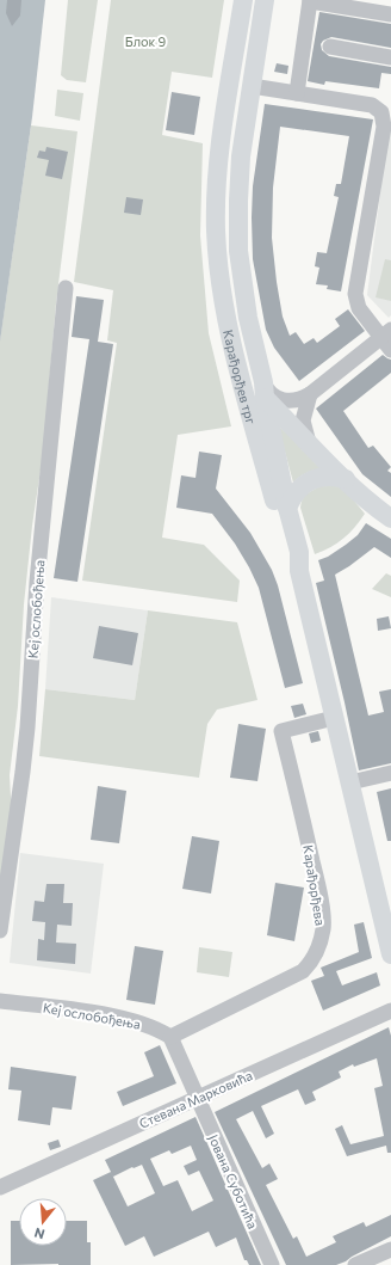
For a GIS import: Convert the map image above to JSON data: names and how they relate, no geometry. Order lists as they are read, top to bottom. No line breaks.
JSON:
{"streets":{"main road":["Карађорђев трг"],"street":["Кеј ослобођења","Карађорђева","Стевана Марковића","Јована Суботића"]},"crossings":[["Кеј ослобођења","Карађорђева"],["Стевана Марковића","Јована Суботића"]],"parks":["Блок 9"],"north":"bottom"}
